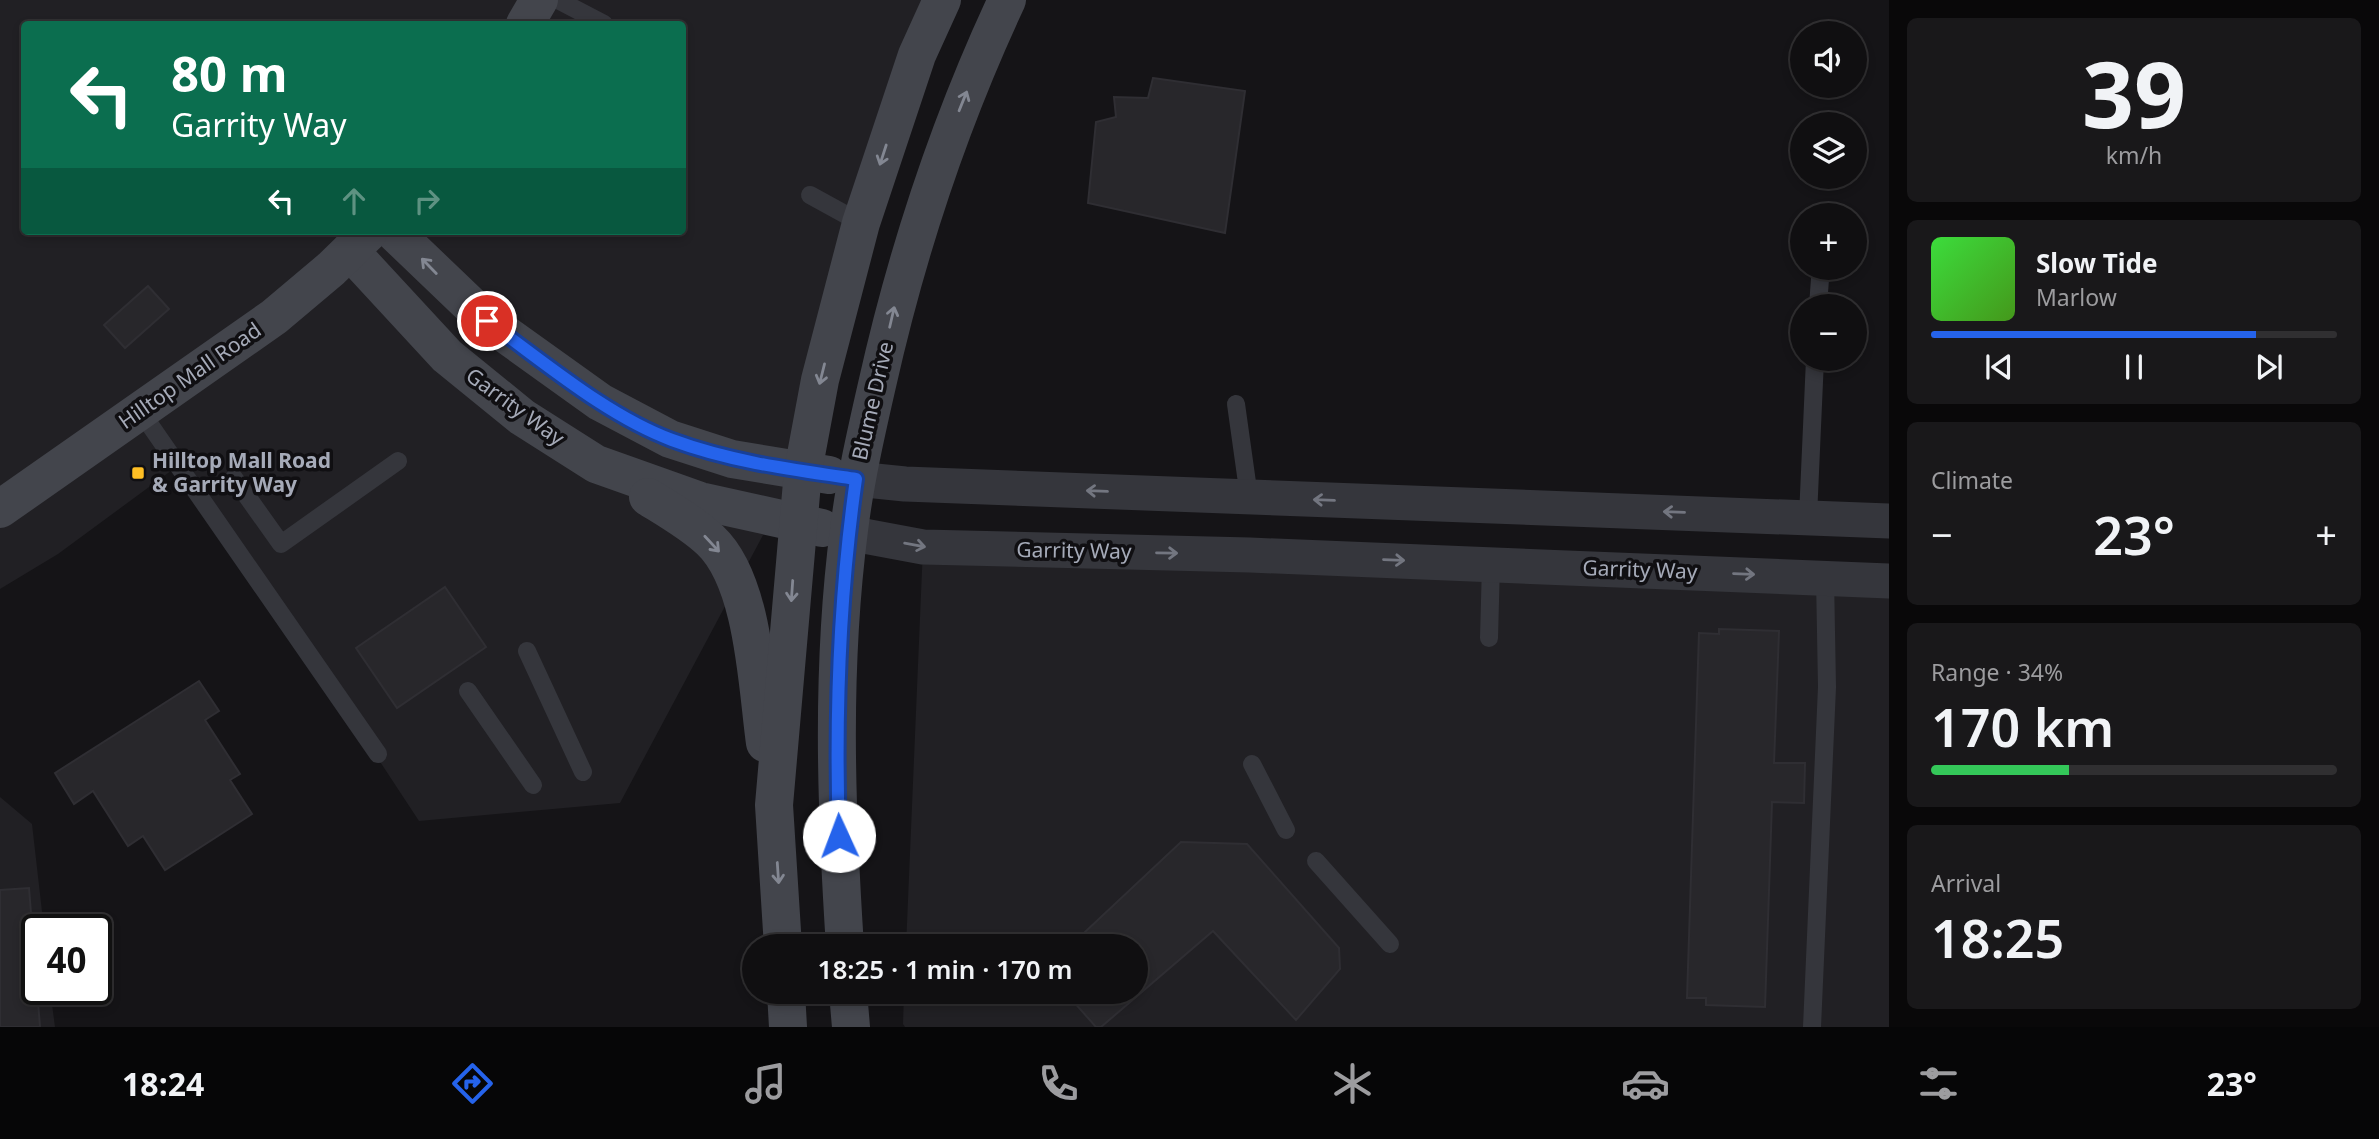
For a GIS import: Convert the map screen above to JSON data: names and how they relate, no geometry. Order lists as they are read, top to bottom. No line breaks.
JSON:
{"streets":{"street":["Hilltop Mall Road","Blume Drive","Garrity Way"]},"crossings":[["Hilltop Mall Road","Garrity Way"],["Blume Drive","Garrity Way"]],"places":{"transit":["Hilltop Mall Road & Garrity Way"]},"page":{"tile":[["39","km/h"],"Climate",["Range · 34%","170 km"],["Arrival","18:25"]],"map_buttons":["+","−"],"turn":["80 m","Garrity Way"],"song":["Slow Tide","Marlow"],"heat":["−","23°","+"],"limit":"40","trip":"18:25 · 1 min · 170 m","tabs":["18:24","23°"]}}
